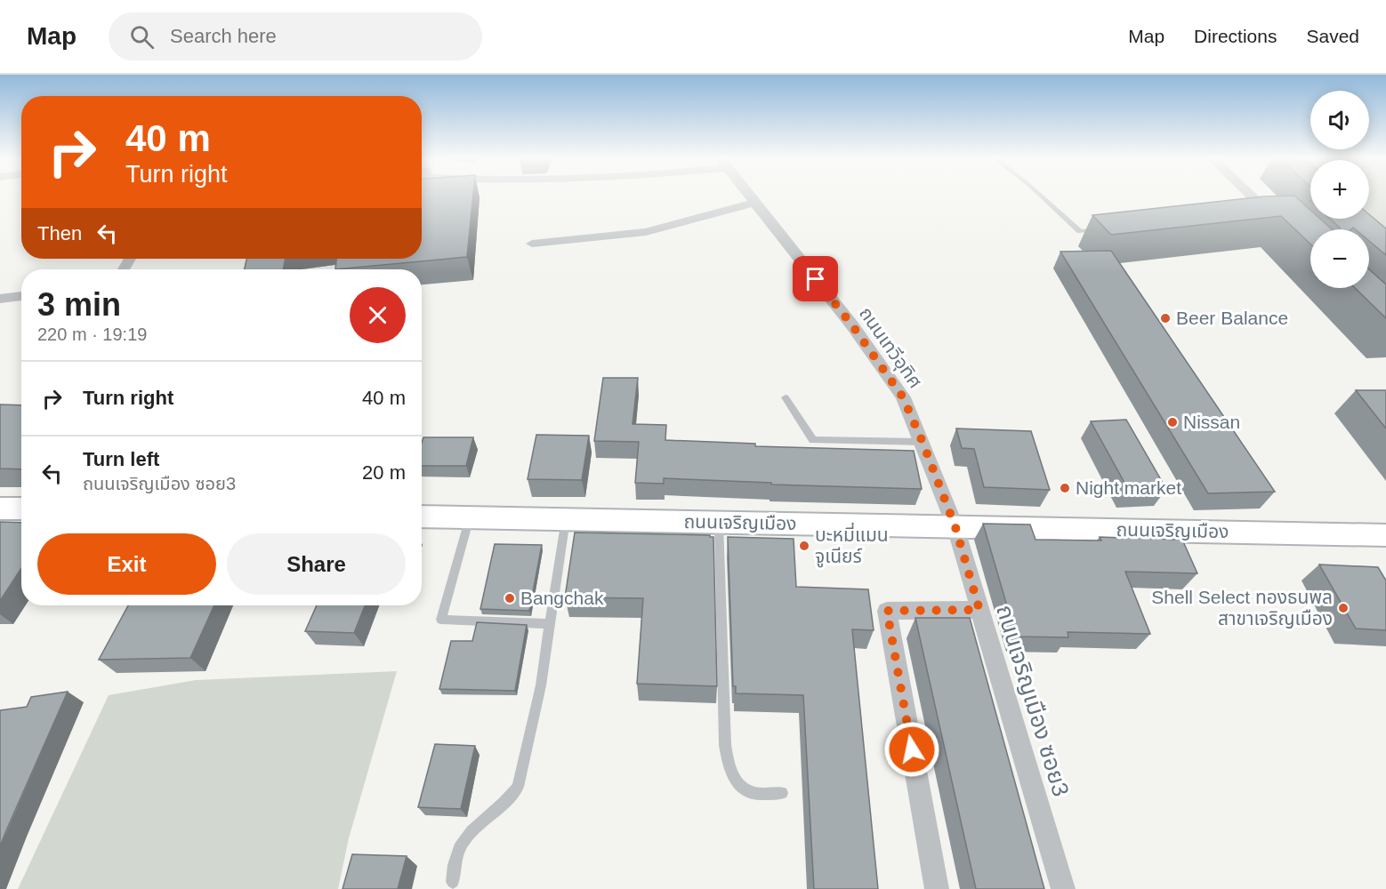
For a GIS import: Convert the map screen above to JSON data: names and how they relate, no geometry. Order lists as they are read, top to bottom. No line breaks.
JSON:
{"streets":{"main road":["ถนนเจริญเมือง"],"street":["ถนนเทวีอุทิศ","ถนนเจริญเมือง ซอย3"]},"crossings":[["ถนนเทวีอุทิศ","ถนนเจริญเมือง"],["ถนนเทวีอุทิศ","ถนนเจริญเมือง ซอย3"],["ถนนเจริญเมือง","ถนนเจริญเมือง ซอย3"]],"places":["Beer Balance","Nissan","Night market","บะหมี่แมน จูเนียร์","Bangchak","Shell Select ทองธนพล สาขาเจริญเมือง"],"page":{"header":"Map","search":"Search here","nav":["Map","Directions","Saved"],"map_buttons":["+","−"],"turn":["40 m","Turn right"],"then":"Then","heading":["3 min","220 m · 19:19"],"list":[{"name":"Turn right","value":"40 m"},{"name":"Turn left","note":"ถนนเจริญเมือง ซอย3","value":"20 m"}],"buttons":["Exit","Share"]}}
